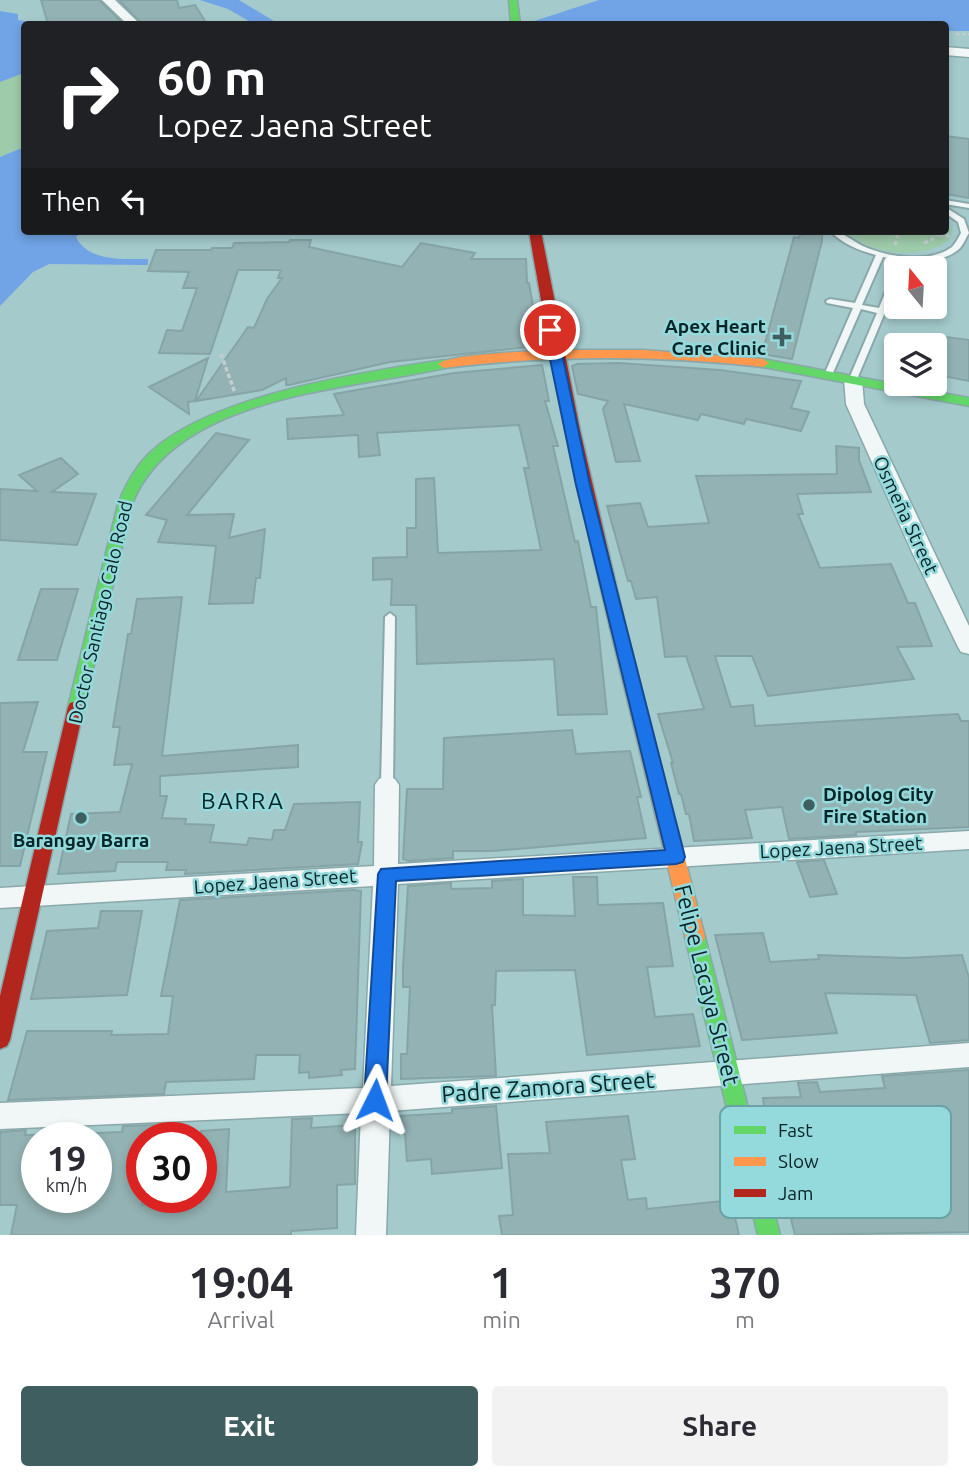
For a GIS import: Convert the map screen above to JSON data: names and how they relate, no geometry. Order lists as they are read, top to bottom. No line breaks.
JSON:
{"streets":{"street":["Osmeña Street","Doctor Santiago Calo Road","Lopez Jaena Street","Felipe Lacaya Street","Padre Zamora Street"]},"crossings":[["Osmeña Street","Doctor Santiago Calo Road"],["Doctor Santiago Calo Road","Lopez Jaena Street"],["Doctor Santiago Calo Road","Felipe Lacaya Street"],["Lopez Jaena Street","Felipe Lacaya Street"],["Felipe Lacaya Street","Padre Zamora Street"]],"districts":["BARRA"],"places":{"health":["Apex Heart Care Clinic"],"other":["Dipolog City Fire Station","Barangay Barra"]},"legend":["Fast","Slow","Jam"],"north":"top","page":{"turn":["60 m","Lopez Jaena Street"],"then":"Then","speed":"19 km/h","limit":"30","eta":["19:04","Arrival","1","min","370","m"],"buttons":["Exit","Share"]}}
